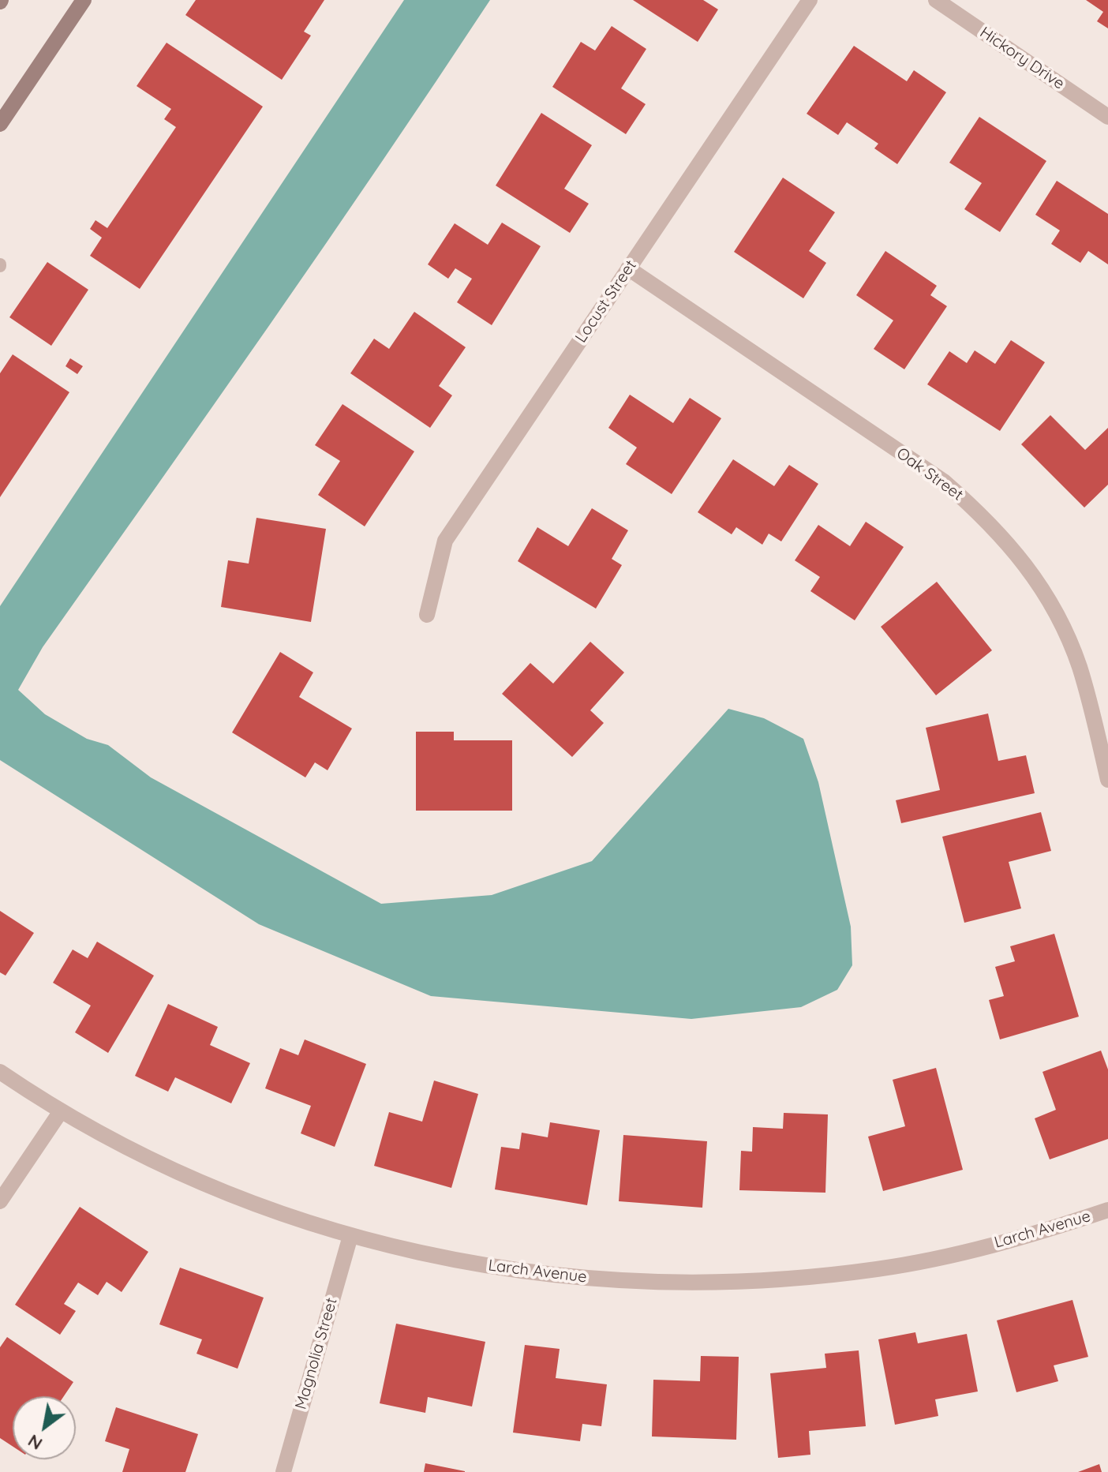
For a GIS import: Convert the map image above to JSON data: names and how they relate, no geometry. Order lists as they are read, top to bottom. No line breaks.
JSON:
{"streets":{"street":["Hickory Drive","Locust Street","Oak Street","Larch Avenue","Magnolia Street"]},"crossings":[["Locust Street","Oak Street"],["Larch Avenue","Magnolia Street"]],"north":"bottom left"}
